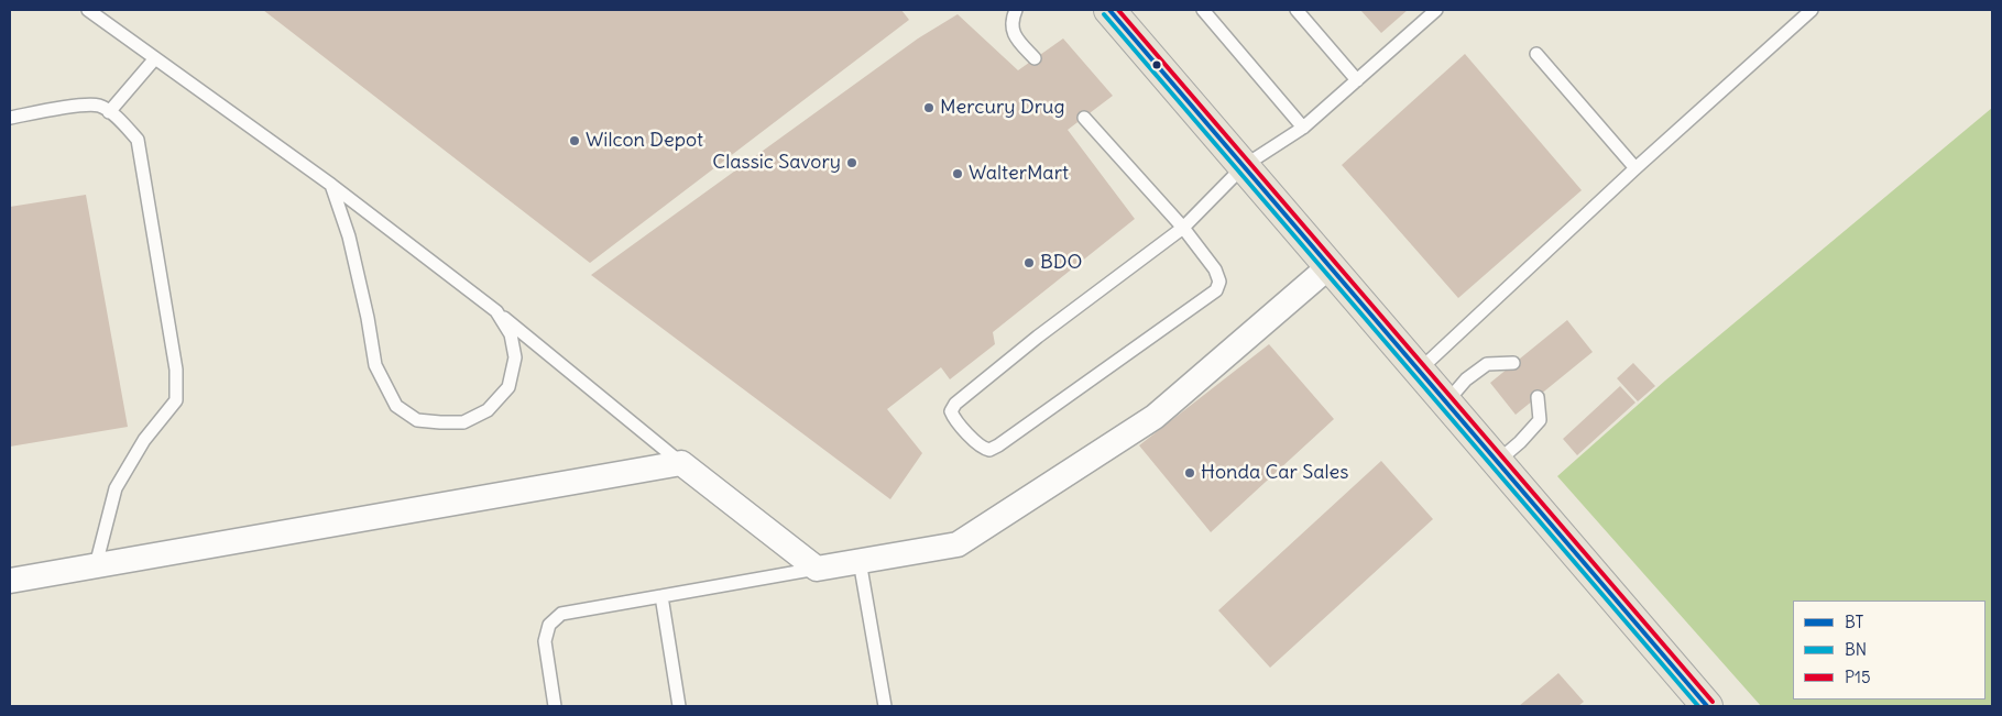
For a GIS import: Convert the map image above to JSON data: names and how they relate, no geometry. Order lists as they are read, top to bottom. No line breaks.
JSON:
{"places":["Mercury Drug","Wilcon Depot","Classic Savory","WalterMart","BDO","Honda Car Sales"],"lines":["transit line BT","transit line P15","transit line BN"],"legend":["BT","BN","P15"]}
